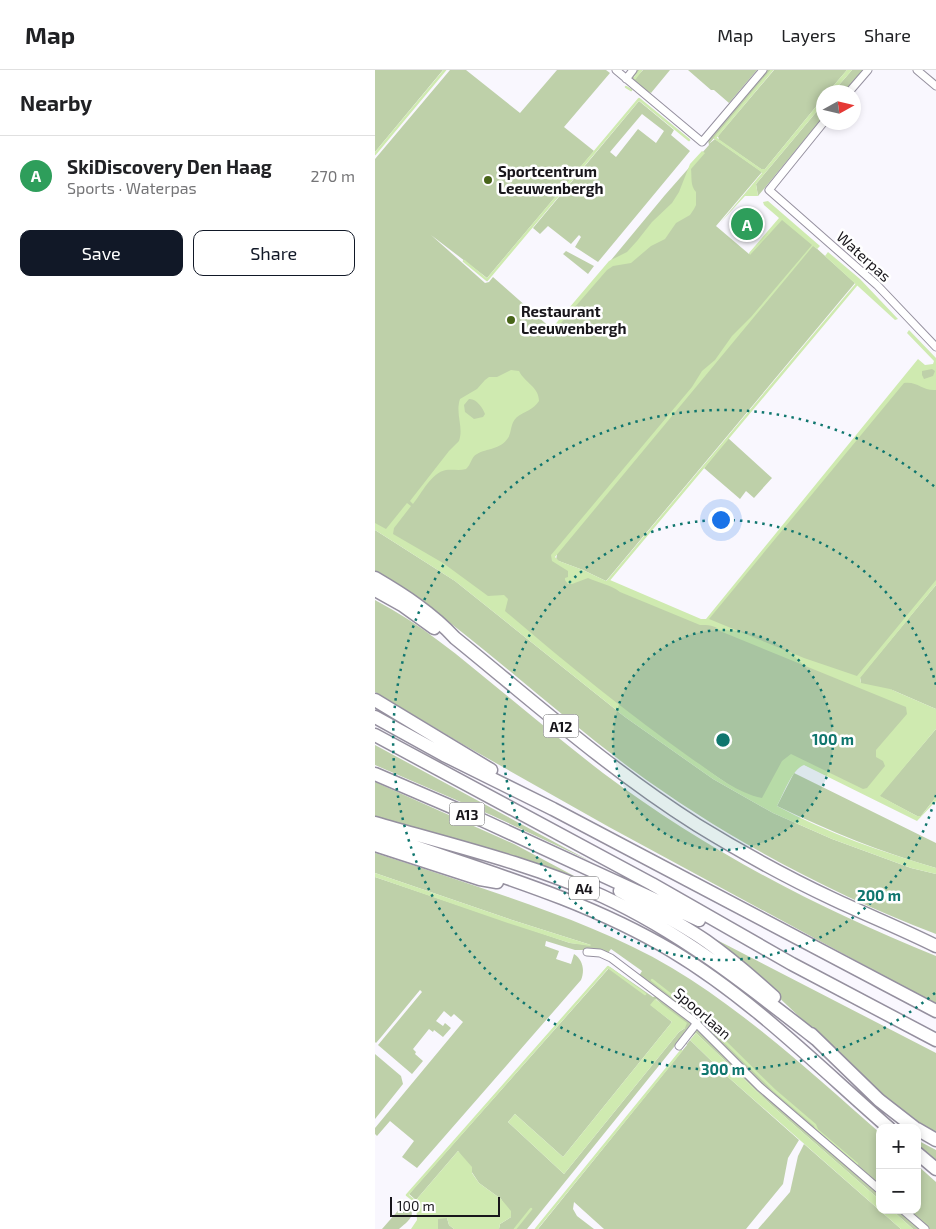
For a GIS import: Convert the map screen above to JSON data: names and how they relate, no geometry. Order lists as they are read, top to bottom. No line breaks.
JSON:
{"streets":{"highway":["A12","A13","A4"],"street":["Waterpas","Spoorlaan"]},"crossings":[["A13","A4"]],"places":["Sportcentrum Leeuwenbergh","Restaurant Leeuwenbergh"],"scale_bar":"100 m","north":"right","page":{"header":"Map","nav":["Map","Layers","Share"],"heading":"Nearby","list":[{"mark":"A","name":"SkiDiscovery Den Haag","note":"Sports · Waterpas","value":"270 m"}],"pins":"A","buttons":["Save","Share"],"map_buttons":["+","−"],"scale":"100 m"},"rings":["100 m","200 m","300 m"]}
